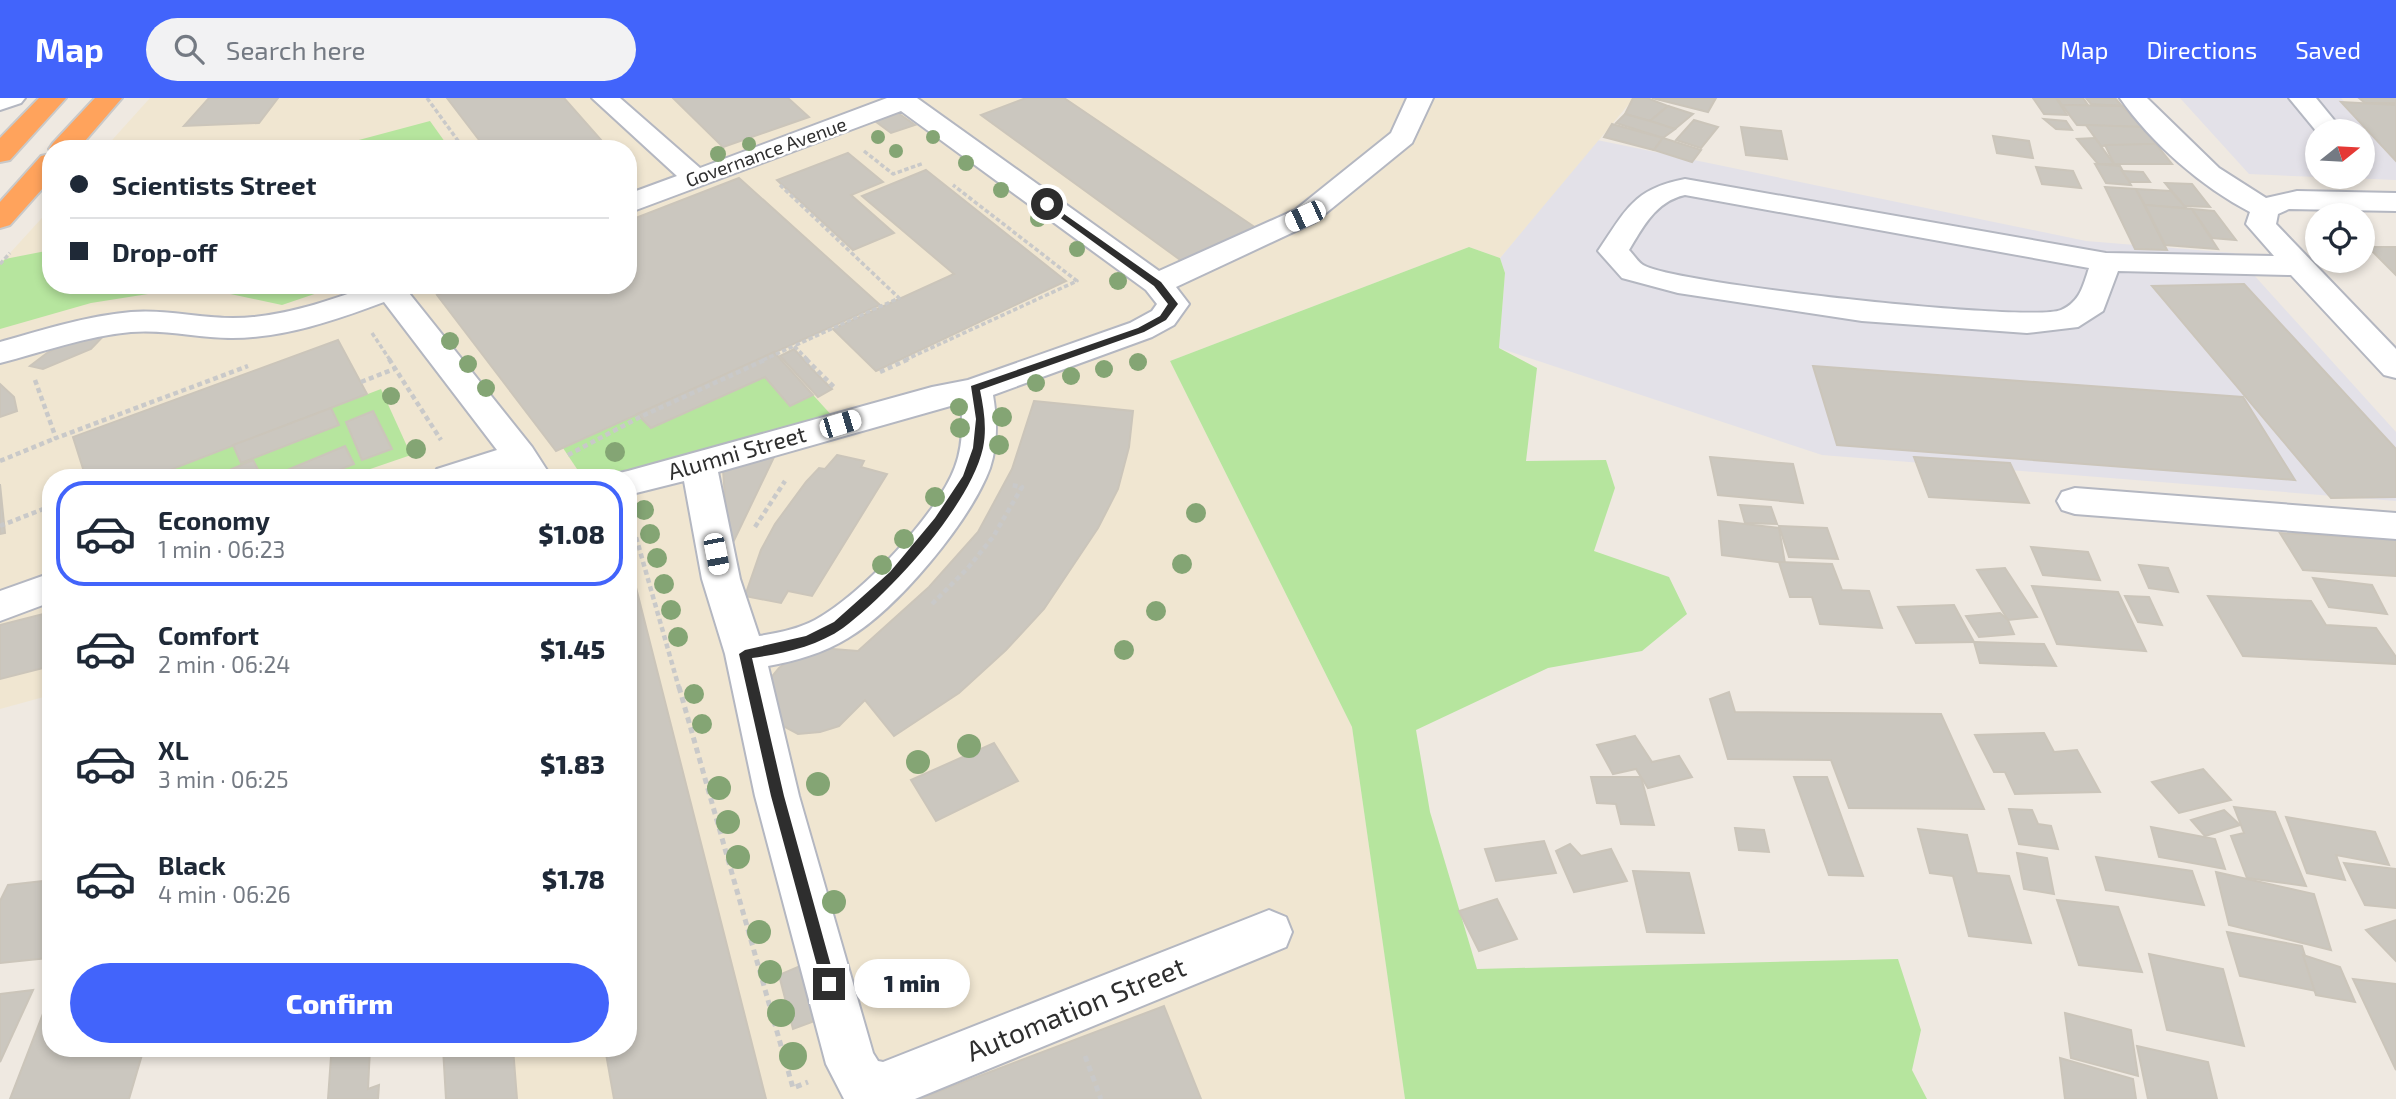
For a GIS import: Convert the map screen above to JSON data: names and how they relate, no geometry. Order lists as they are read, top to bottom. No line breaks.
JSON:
{"streets":{"street":["Governance Avenue","Alumni Street","Automation Street"]},"north":"right","page":{"header":"Map","search":"Search here","nav":["Map","Directions","Saved"],"banner":["Scientists Street","Drop-off"],"list":[{"name":"Economy","note":"1 min · 06:23","value":"$1.08"},{"name":"Comfort","note":"2 min · 06:24","value":"$1.45"},{"name":"XL","note":"3 min · 06:25","value":"$1.83"},{"name":"Black","note":"4 min · 06:26","value":"$1.78"}],"buttons":"Confirm","bubble":"1 min"}}
